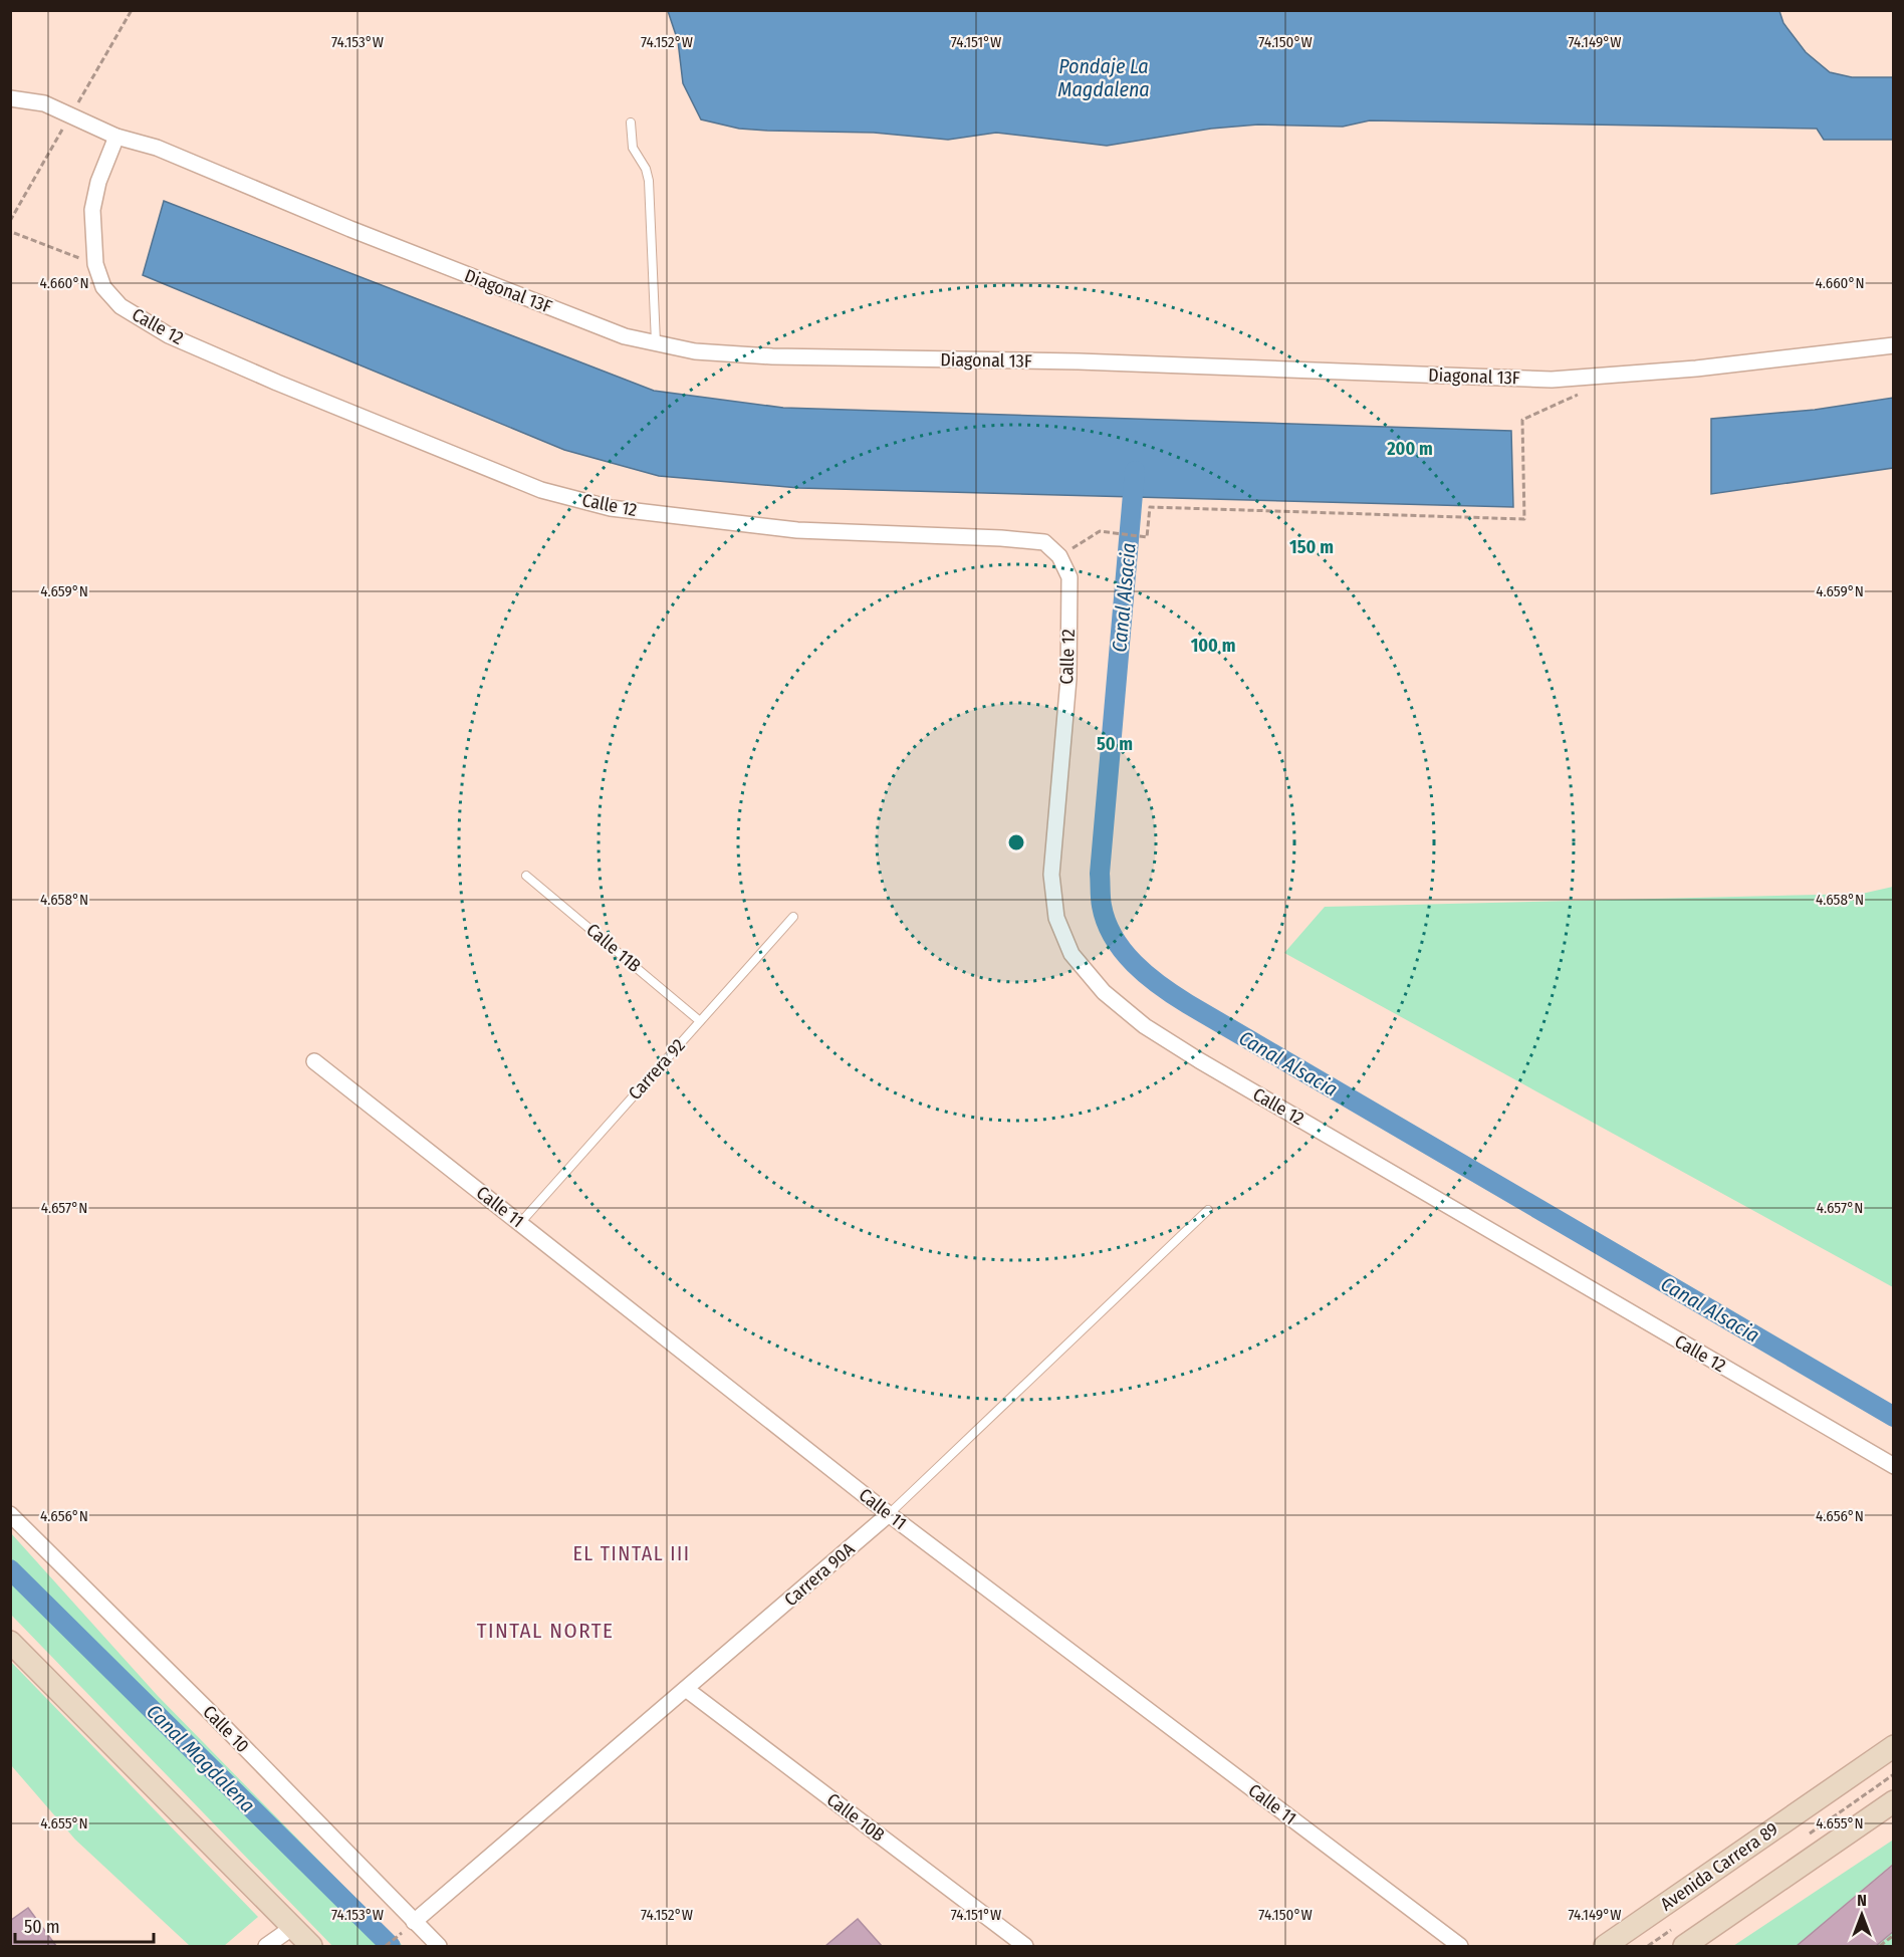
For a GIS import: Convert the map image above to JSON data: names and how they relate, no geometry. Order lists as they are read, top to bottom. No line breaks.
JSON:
{"streets":{"main road":["Avenida Carrera 89"],"street":["Diagonal 13F","Calle 12","Calle 11","Carrera 90A","Calle 10","Calle 10B"],"lane":["Calle 11B","Carrera 92"]},"crossings":[["Diagonal 13F","Calle 12"],["Calle 11B","Carrera 92"],["Carrera 92","Calle 11"],["Calle 11","Carrera 90A"],["Carrera 90A","Calle 10"],["Carrera 90A","Calle 10B"]],"districts":["EL TINTAL III","TINTAL NORTE"],"water":["Pondaje La Magdalena","Canal Alsacia","Canal Magdalena"],"scale_bar":"50 m","north":"top","coordinates":["74.153°W","74.152°W","74.151°W","74.150°W","74.149°W","4.660°N","4.659°N","4.658°N","4.657°N","4.656°N","4.655°N"],"rings":["200 m","150 m","100 m","50 m"]}
